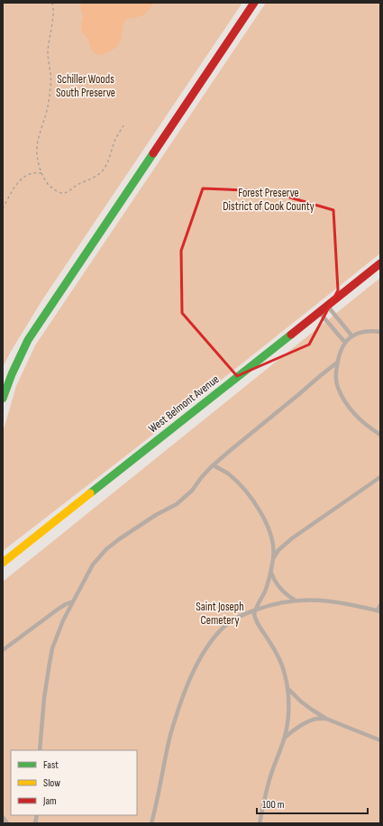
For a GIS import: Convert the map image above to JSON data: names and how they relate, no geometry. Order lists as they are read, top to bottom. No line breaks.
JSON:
{"streets":{"main road":["West Belmont Avenue"]},"parks":["Schiller Woods South Preserve","Forest Preserve District of Cook County","Saint Joseph Cemetery"],"legend":["Fast","Slow","Jam"],"scale_bar":"100 m"}
